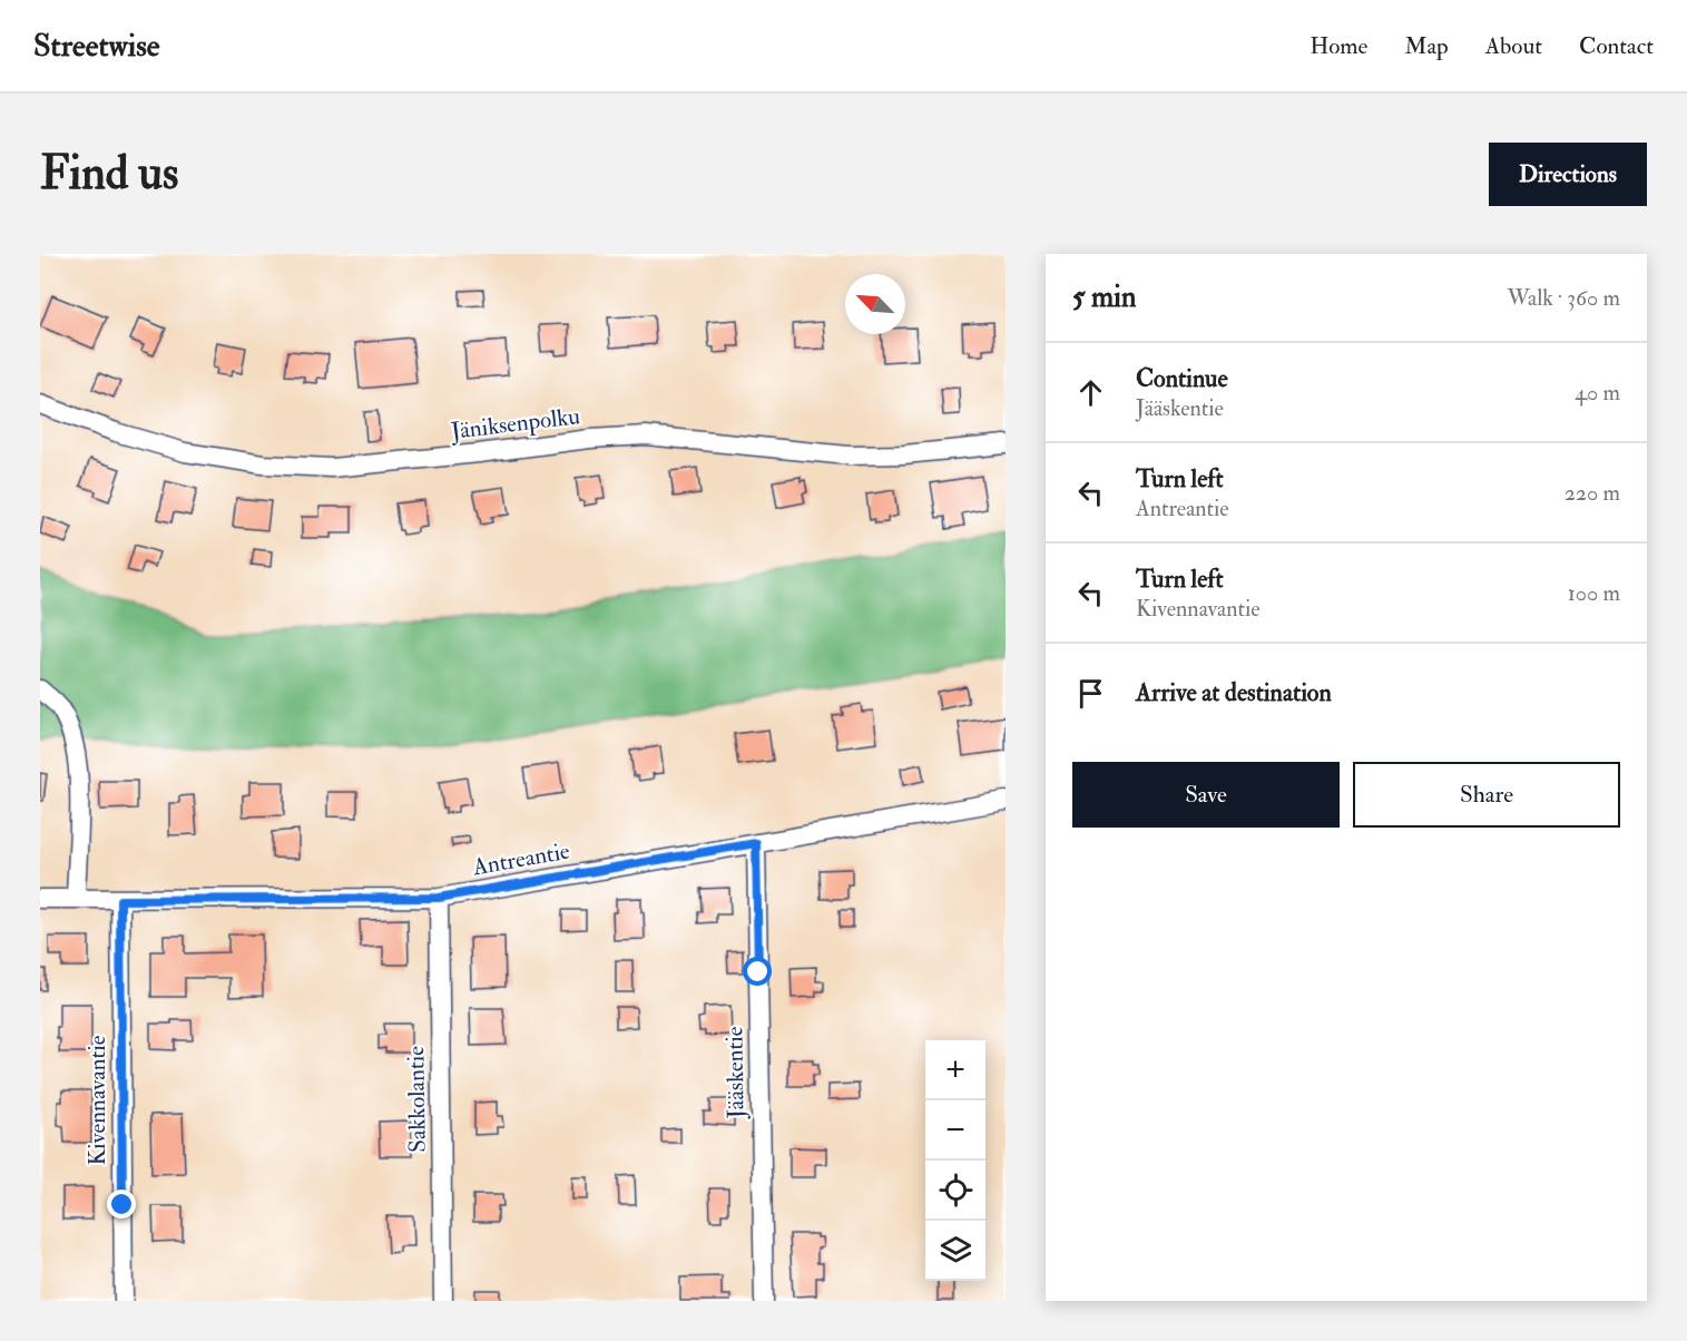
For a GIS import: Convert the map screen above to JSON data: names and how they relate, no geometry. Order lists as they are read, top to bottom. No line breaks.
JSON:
{"streets":{"street":["Jäniksenpolku","Antreantie","Jääskentie","Sakkolantie","Kivennavantie"]},"crossings":[["Antreantie","Jääskentie"],["Antreantie","Sakkolantie"],["Antreantie","Kivennavantie"]],"north":"top left","page":{"header":"Streetwise","nav":["Home","Map","About","Contact"],"buttons":["Directions",["Save","Share"]],"title":"Find us","heading":["5 min","Walk · 360 m"],"list":[["Continue","Jääskentie","40 m"],["Turn left","Antreantie","220 m"],["Turn left","Kivennavantie","100 m"],"Arrive at destination"],"map_buttons":["+","−"]}}
